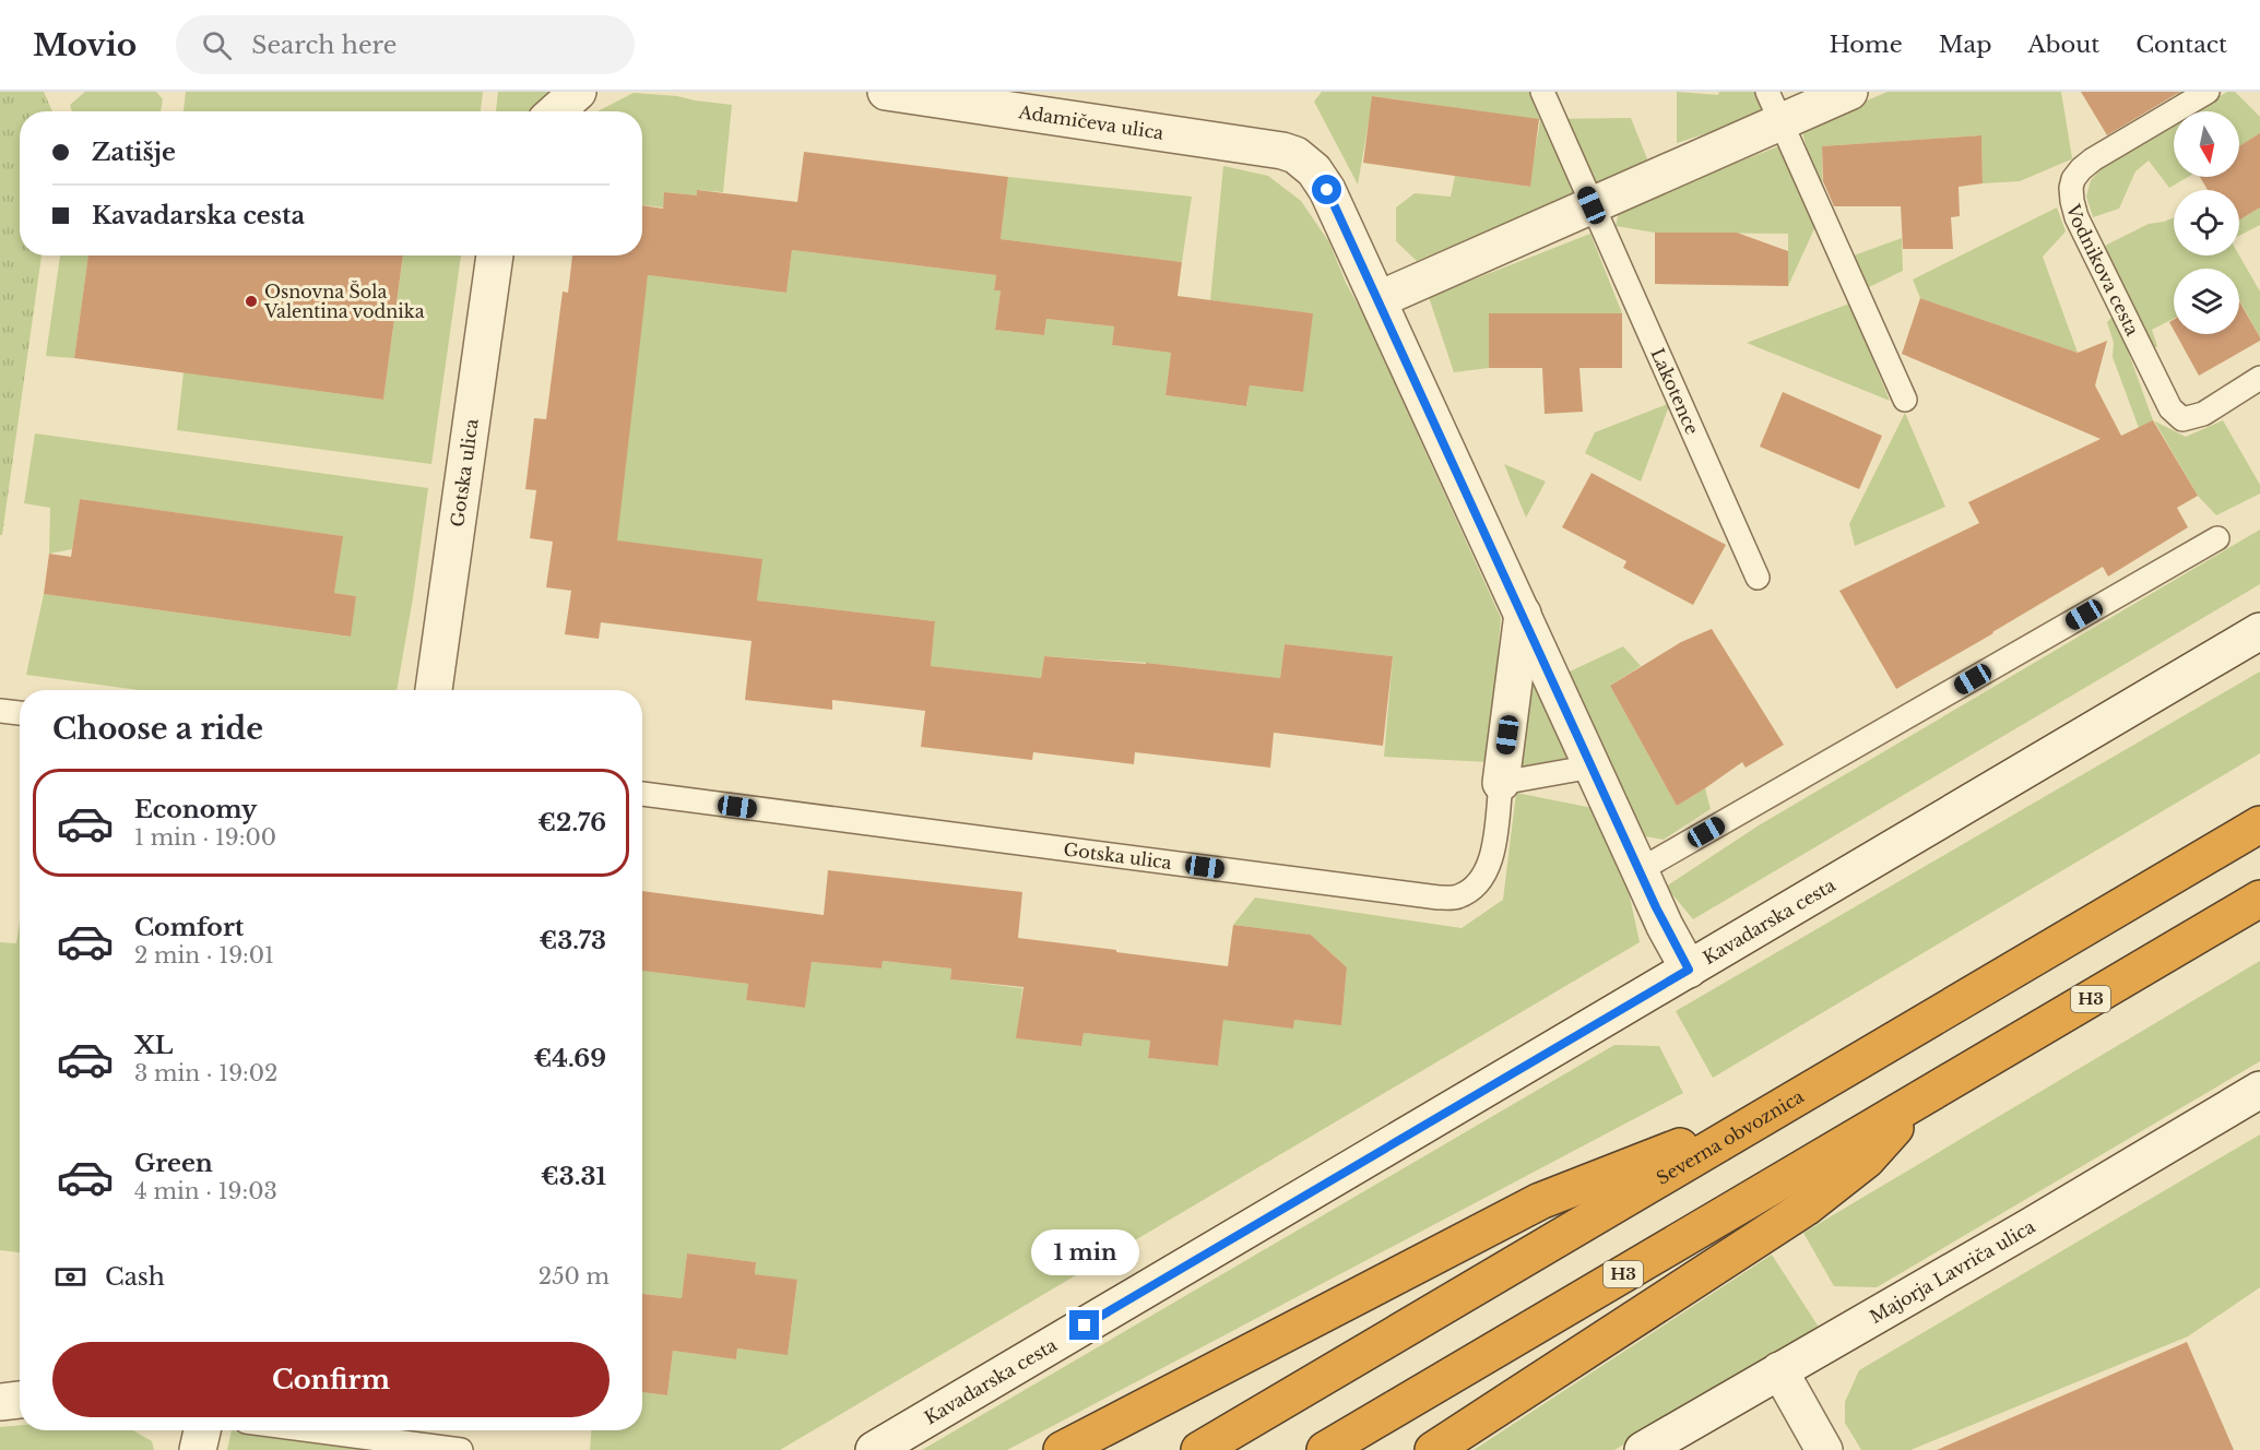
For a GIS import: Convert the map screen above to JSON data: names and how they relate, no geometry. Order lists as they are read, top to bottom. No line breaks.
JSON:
{"streets":{"highway":["H3","Severna obvoznica"],"street":["Adamičeva ulica","Gotska ulica","Kavadarska cesta","Majorja Lavriča ulica"],"lane":["Vodnikova cesta","Lakotence"]},"places":["Osnovna Šola Valentina vodnika"],"north":"bottom","page":{"header":"Movio","search":"Search here","nav":["Home","Map","About","Contact"],"banner":["Zatišje","Kavadarska cesta"],"heading":"Choose a ride","list":[{"name":"Economy","note":"1 min · 19:00","value":"€2.76"},{"name":"Comfort","note":"2 min · 19:01","value":"€3.73"},{"name":"XL","note":"3 min · 19:02","value":"€4.69"},{"name":"Green","note":"4 min · 19:03","value":"€3.31"}],"bubble":"1 min","pay":["Cash","250 m"],"buttons":"Confirm"}}
